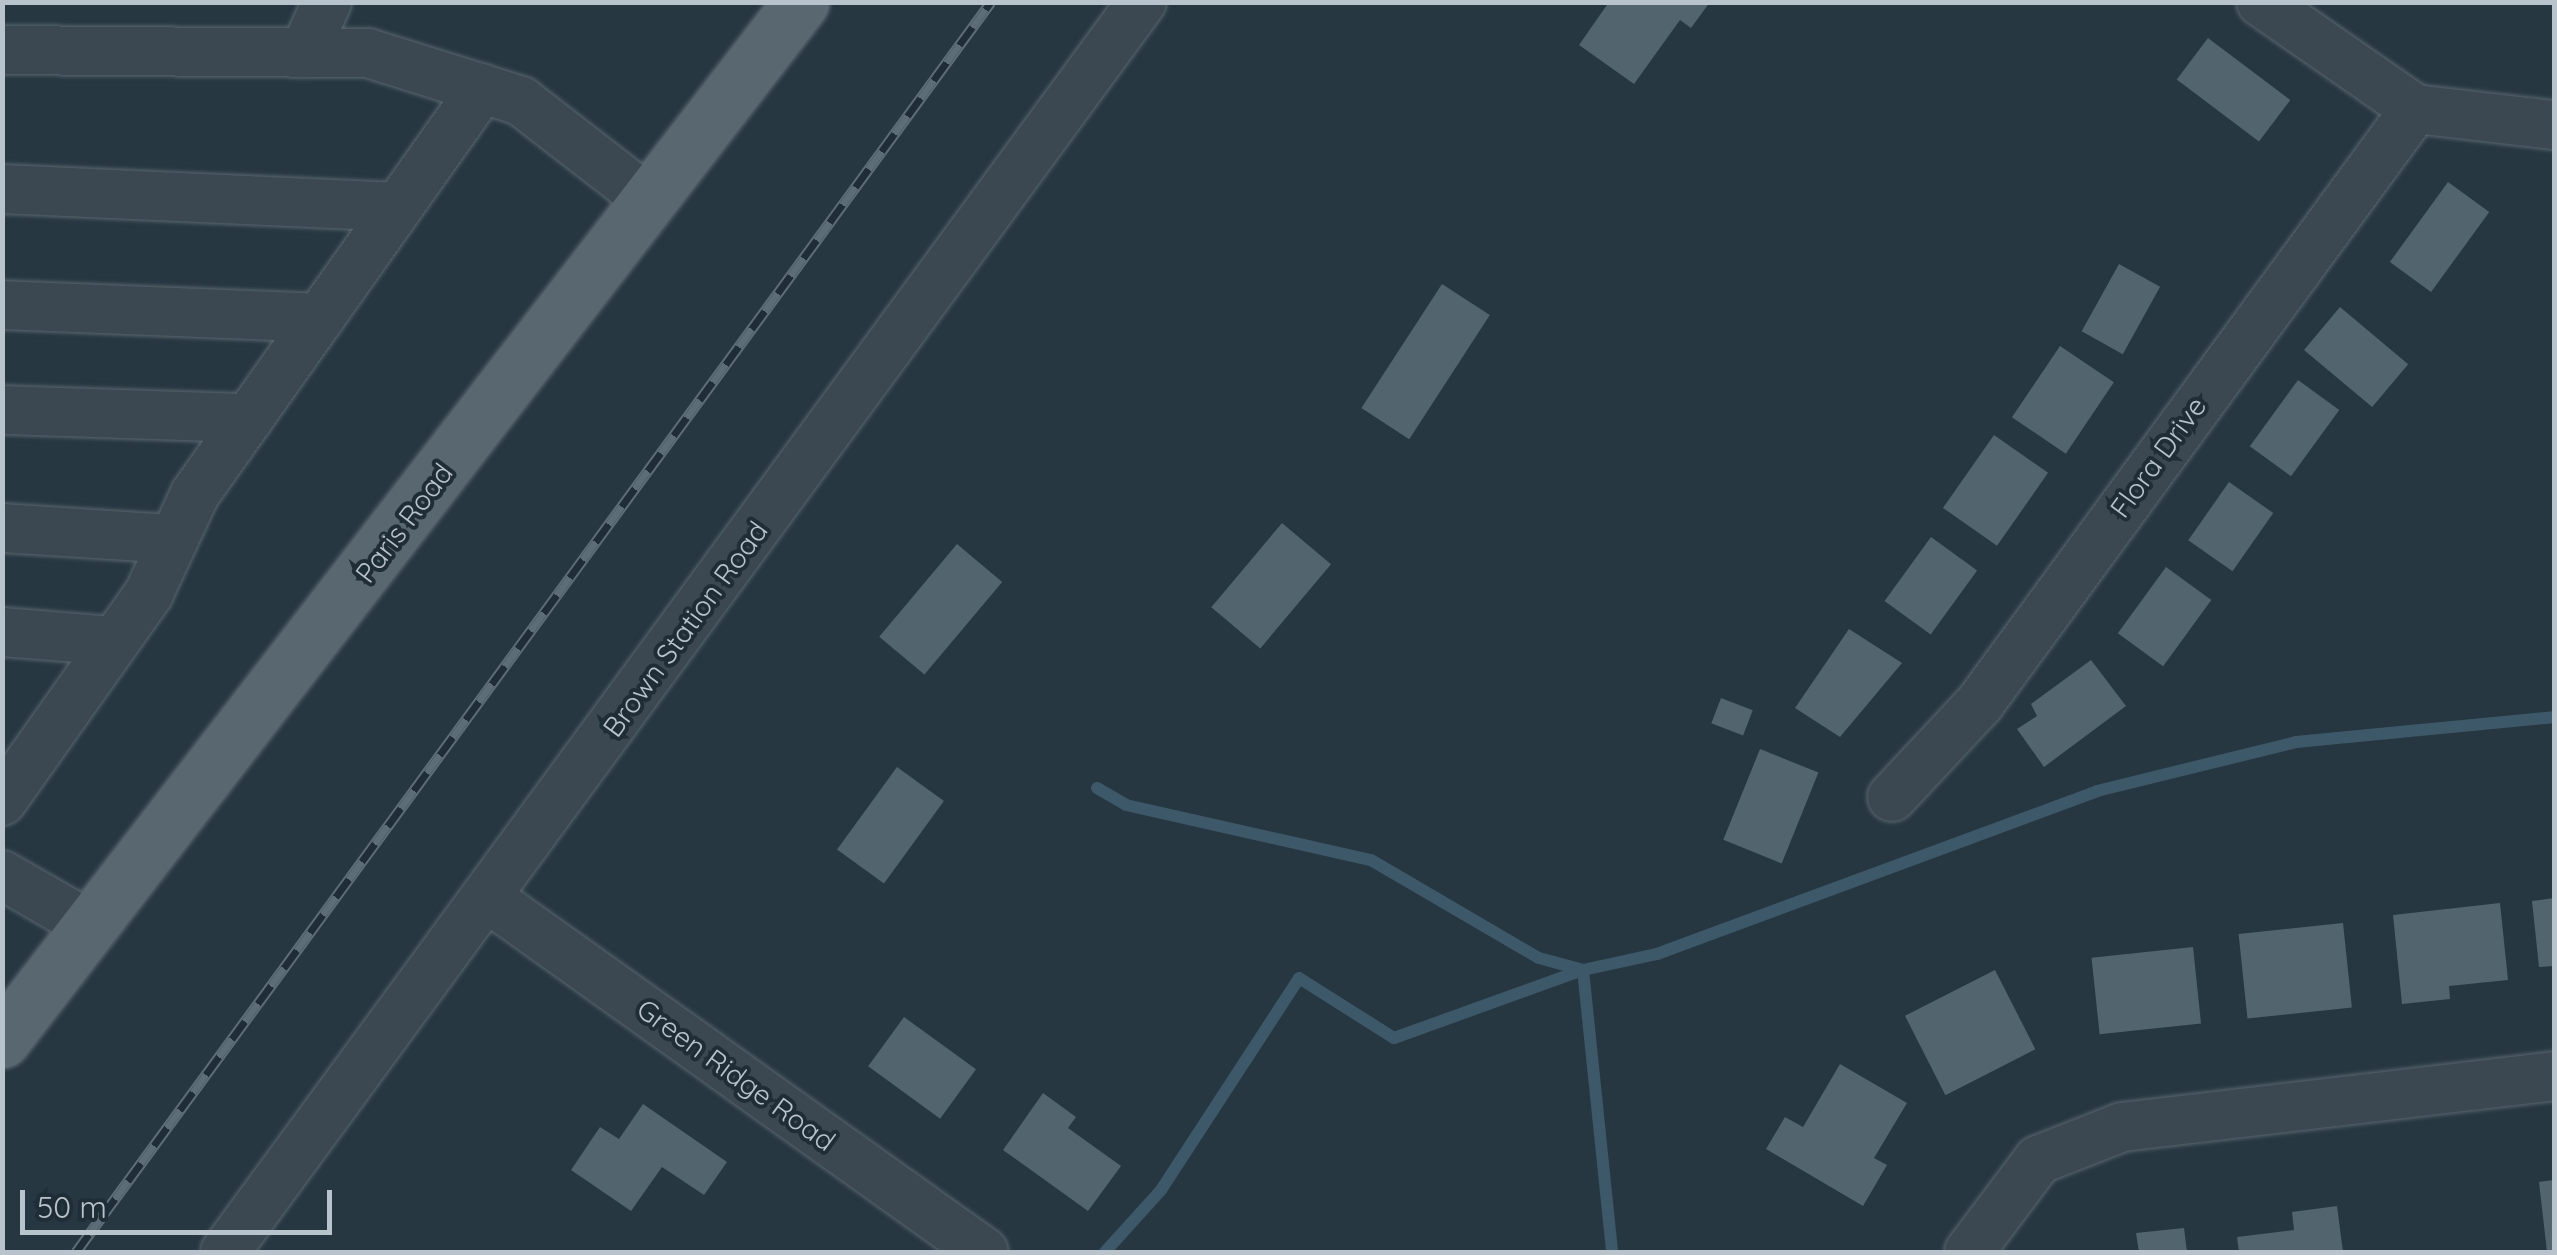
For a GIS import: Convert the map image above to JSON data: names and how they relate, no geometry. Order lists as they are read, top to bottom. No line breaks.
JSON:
{"streets":{"main road":["Paris Road"],"street":["Flora Drive","Brown Station Road","Green Ridge Road"]},"crossings":[["Brown Station Road","Green Ridge Road"]],"scale_bar":"50 m"}
